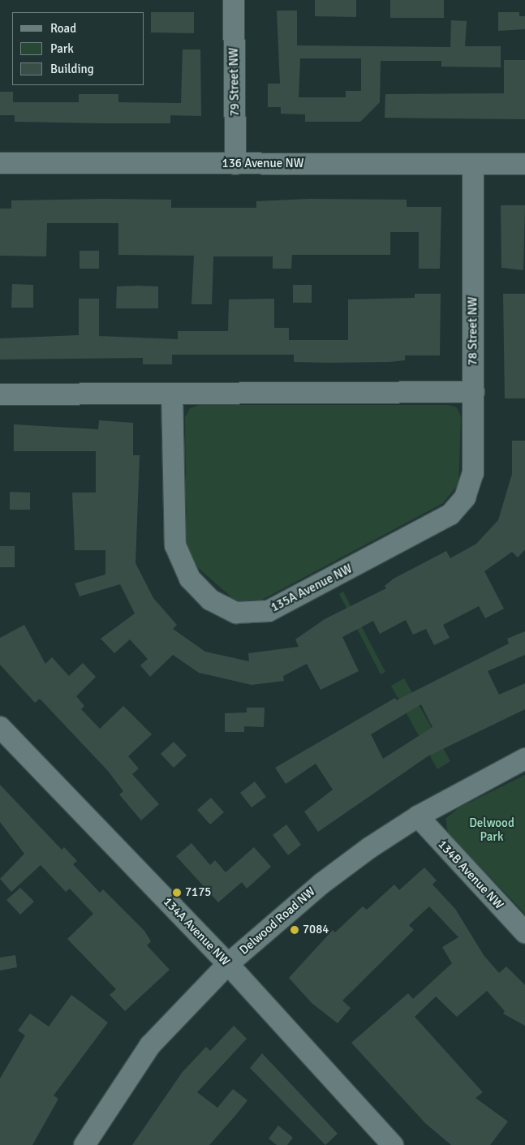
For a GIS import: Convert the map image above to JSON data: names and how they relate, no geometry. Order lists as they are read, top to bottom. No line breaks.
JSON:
{"streets":{"street":["79 Street NW","136 Avenue NW","78 Street NW","135A Avenue NW","134B Avenue NW","Delwood Road NW","134A Avenue NW"]},"crossings":[["79 Street NW","136 Avenue NW"],["136 Avenue NW","78 Street NW"],["78 Street NW","135A Avenue NW"],["134B Avenue NW","Delwood Road NW"],["Delwood Road NW","134A Avenue NW"]],"parks":["Delwood Park"],"places":["7175","7084"],"legend":["Road","Park","Building"]}
